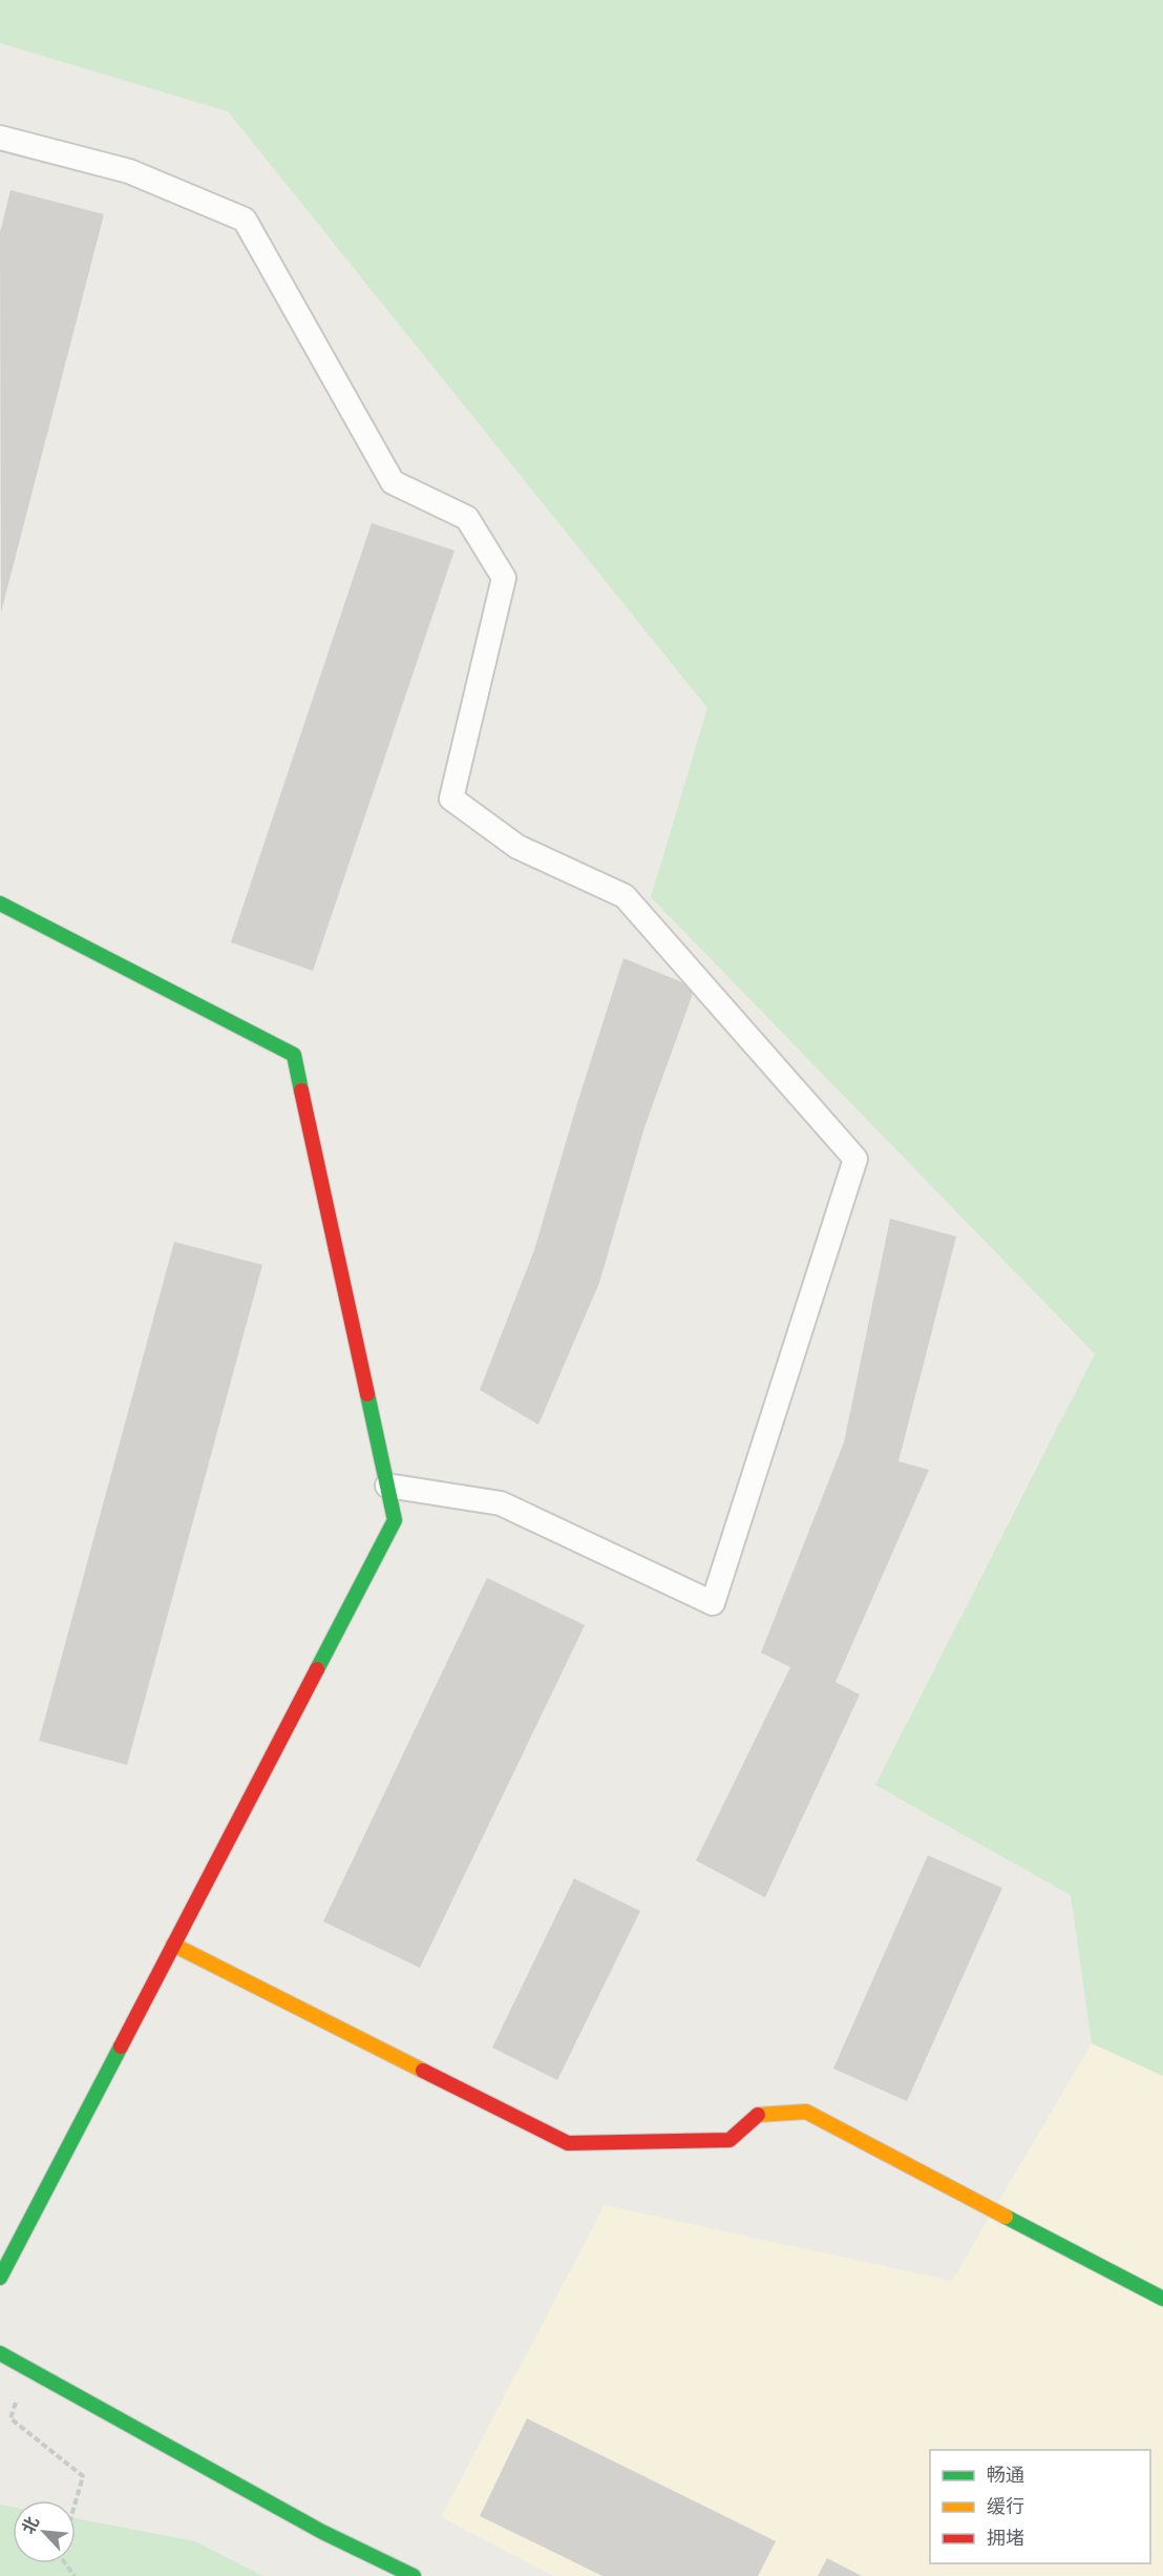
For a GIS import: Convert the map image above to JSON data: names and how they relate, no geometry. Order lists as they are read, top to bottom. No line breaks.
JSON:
{"legend":["畅通","缓行","拥堵"],"north":"top left"}
